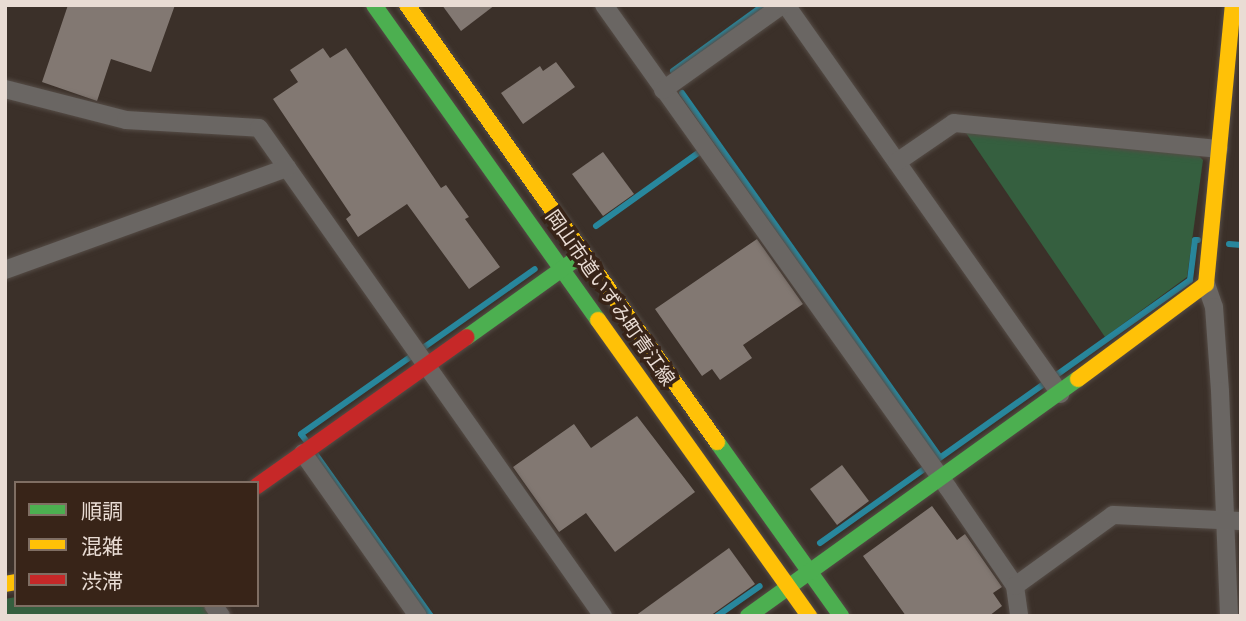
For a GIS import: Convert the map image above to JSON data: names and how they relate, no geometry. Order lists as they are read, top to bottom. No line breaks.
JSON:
{"streets":{"street":["岡山市道いずみ町青江線"]},"legend":["順調","混雑","渋滞"]}
